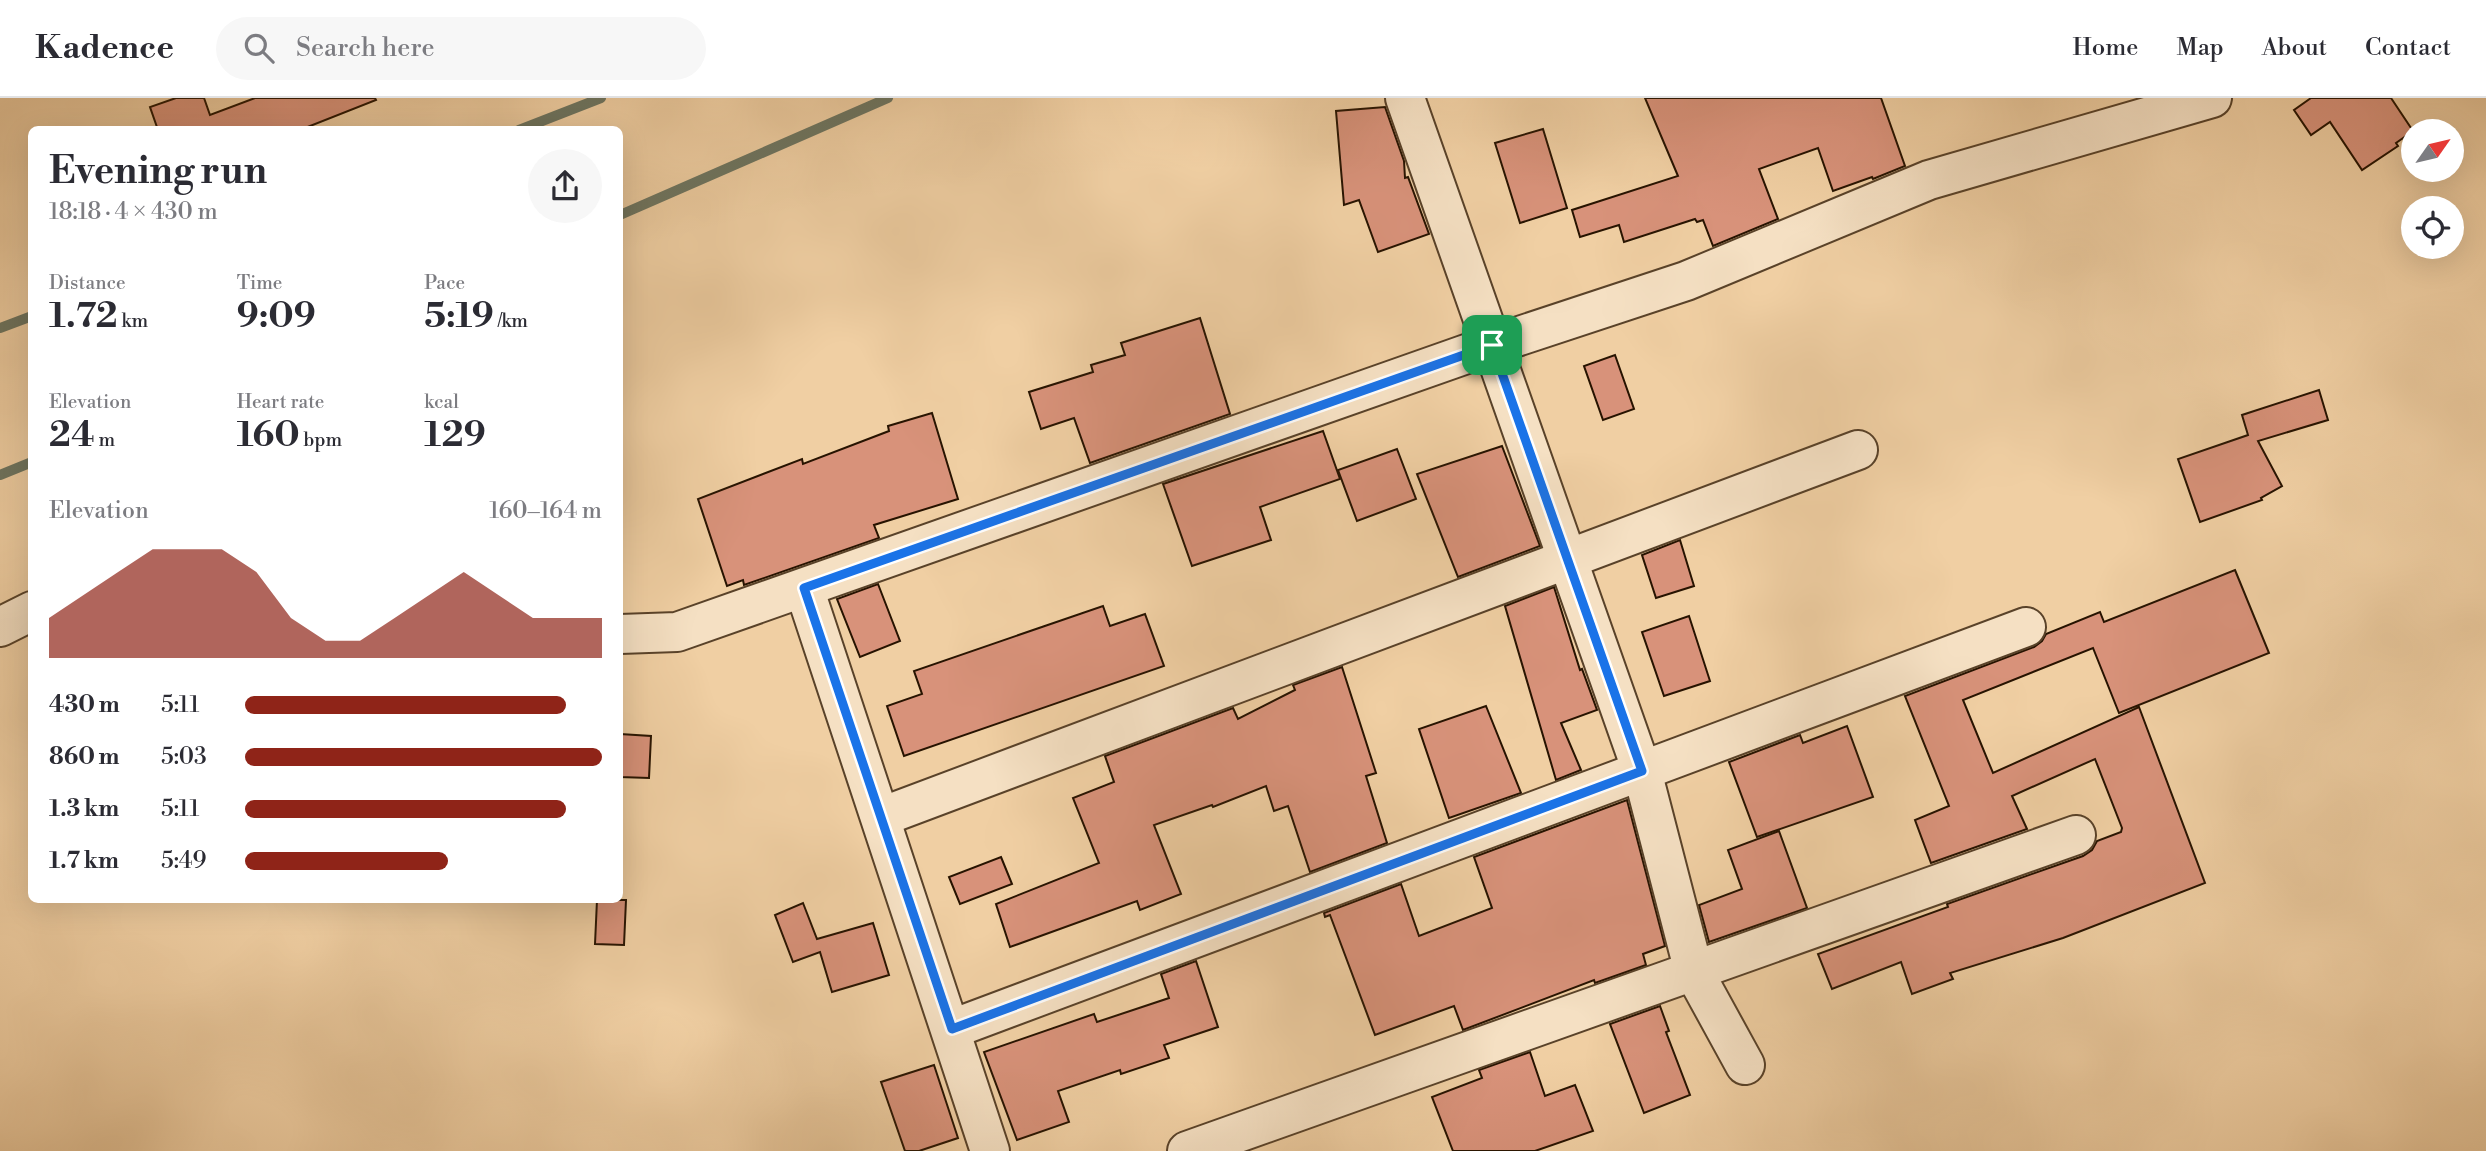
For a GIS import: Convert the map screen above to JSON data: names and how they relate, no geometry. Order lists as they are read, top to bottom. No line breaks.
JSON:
{"north":"top right","page":{"header":"Kadence","search":"Search here","nav":["Home","Map","About","Contact"],"heading":["Evening run","18:18 · 4 × 430 m"],"stats":[["Distance","1.72 km"],["Time","9:09"],["Pace","5:19 /km"],["Elevation","24 m"],["Heart rate","160 bpm"],["kcal","129"]],"chart":["Elevation","160–164 m"],"list":[{"name":"430 m","note":"5:11"},{"name":"860 m","note":"5:03"},{"name":"1.3 km","note":"5:11"},{"name":"1.7 km","note":"5:49"}]}}
